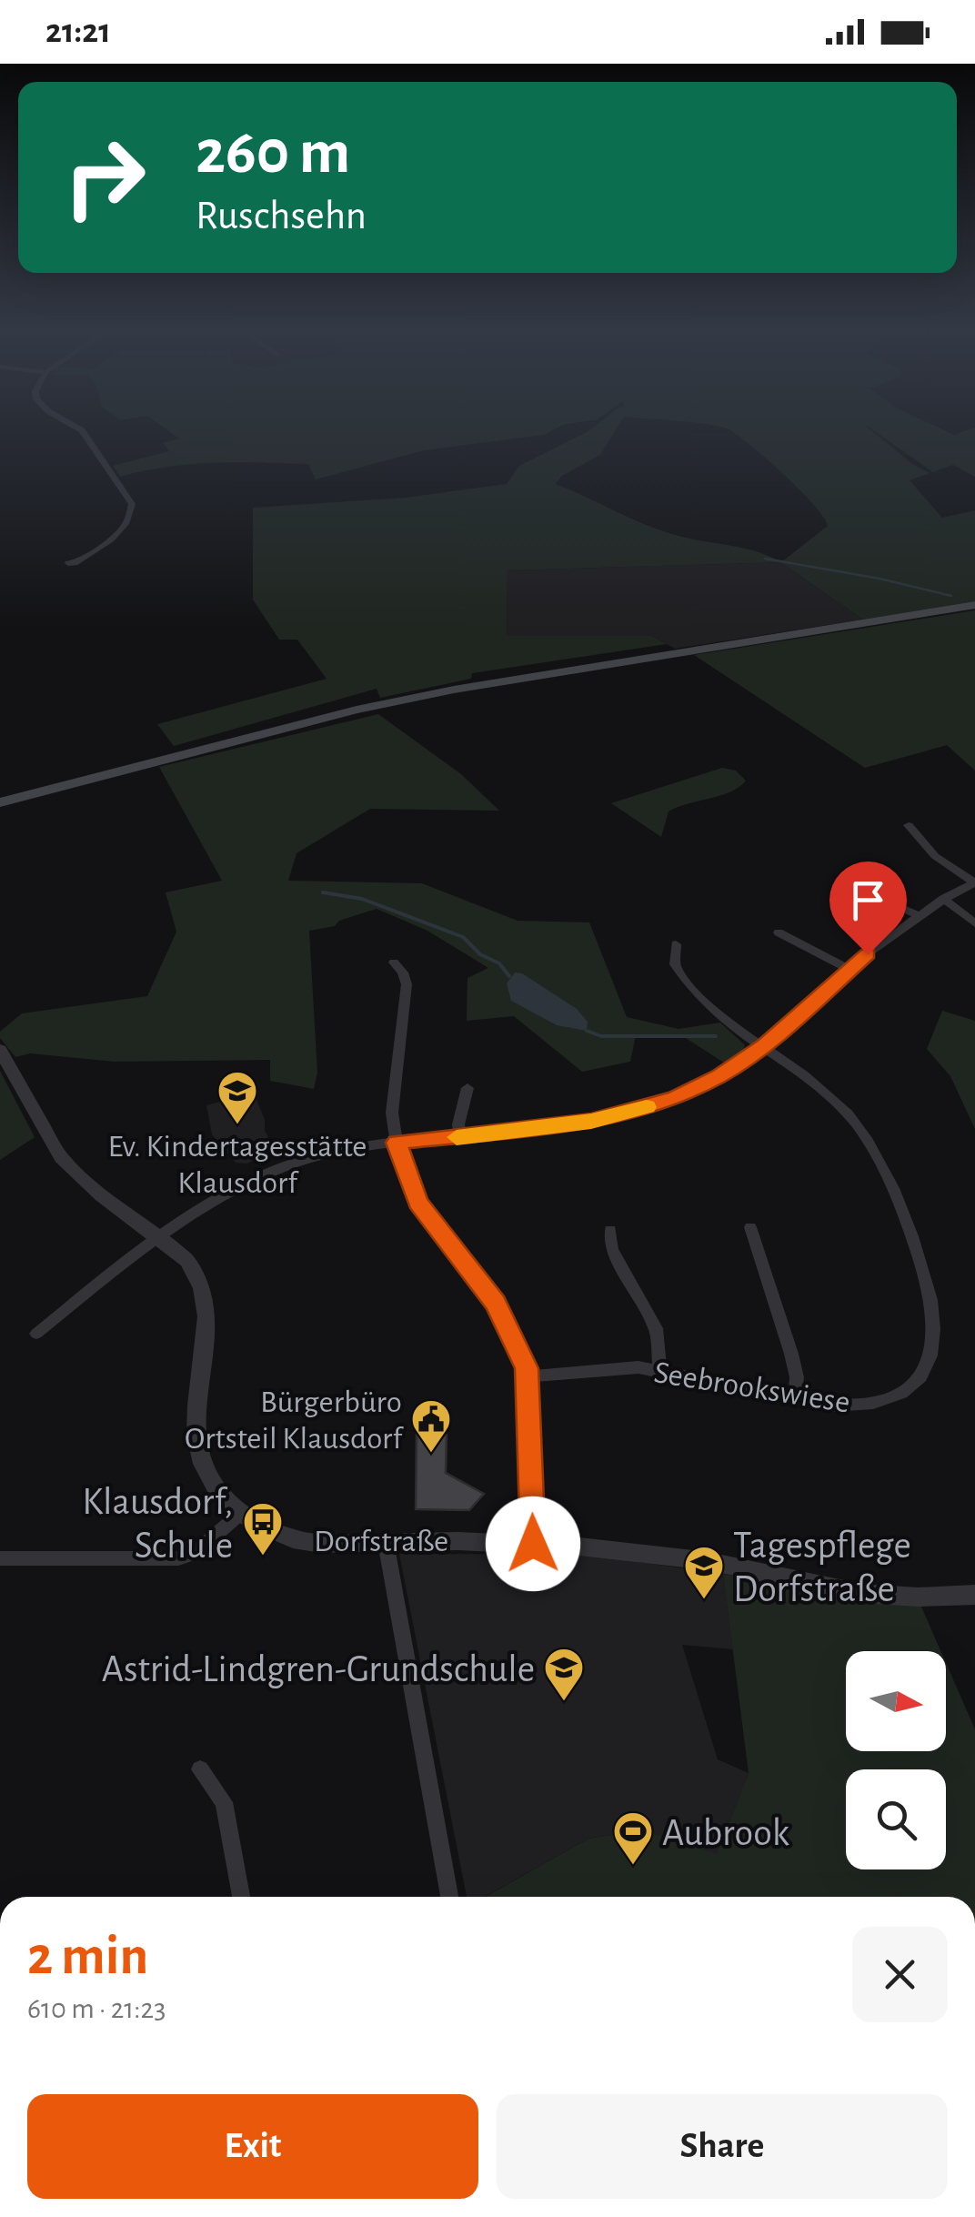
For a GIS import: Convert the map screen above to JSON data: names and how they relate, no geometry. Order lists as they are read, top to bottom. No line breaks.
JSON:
{"streets":{"street":["Seebrookswiese","Dorfstraße"]},"places":{"school or university":["Ev. Kindertagesstätte Klausdorf","Tagespflege Dorfstraße","Astrid-Lindgren-Grundschule"],"public building":["Bürgerbüro Ortsteil Klausdorf"],"bus stop":["Klausdorf, Schule"],"sports":["Aubrook"]},"north":"right","page":{"status":"21:21","turn":["260 m","Ruschsehn"],"heading":["2 min","610 m · 21:23"],"buttons":["Exit","Share"]}}
